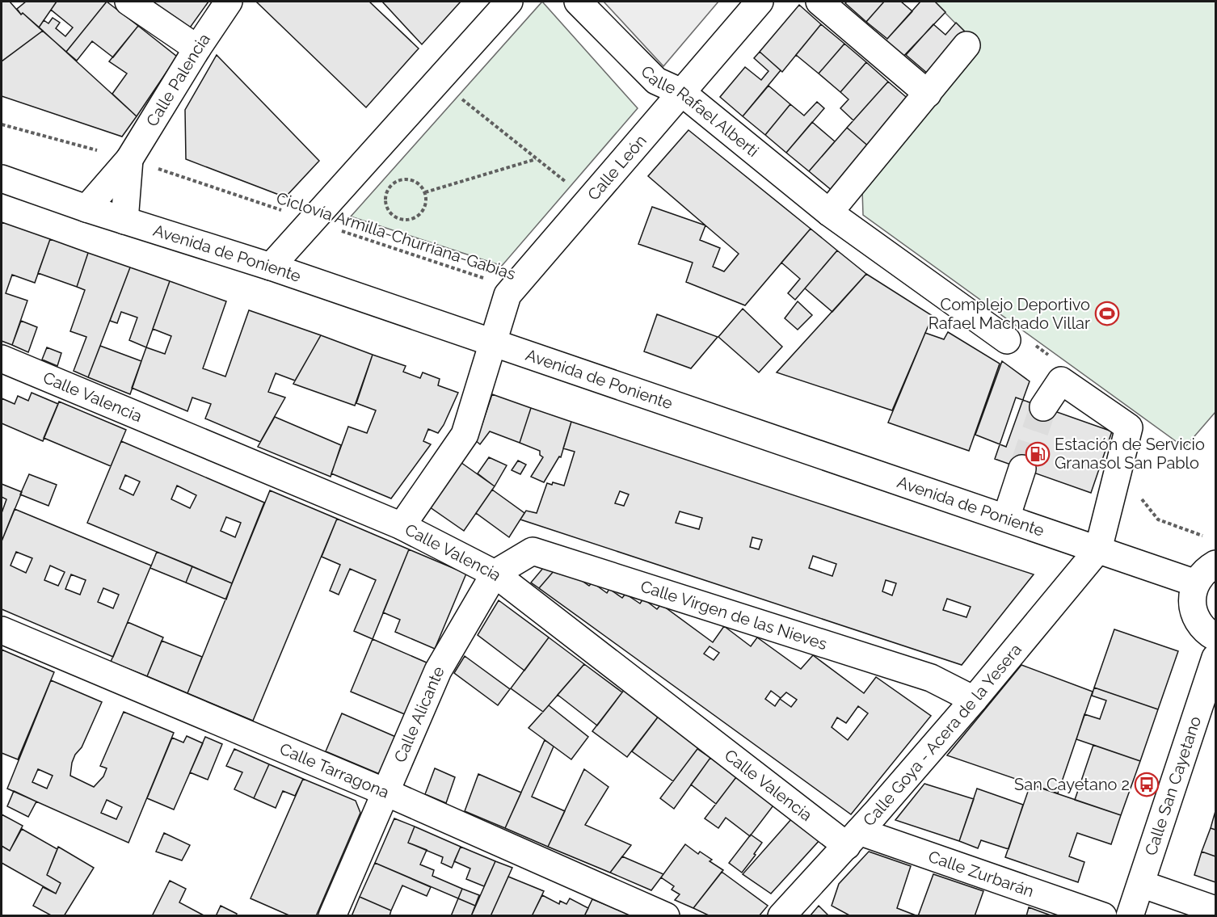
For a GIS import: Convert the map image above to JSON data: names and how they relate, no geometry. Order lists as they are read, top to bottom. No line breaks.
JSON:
{"streets":{"street":["Calle Palencia","Calle Rafael Alberti","Calle León","Avenida de Poniente","Calle Valencia","Calle Virgen de las Nieves","Calle Alicante","Calle Goya - Acera de la Yesera","Calle Tarragona","Calle San Cayetano","Calle Zurbarán"],"path":["Ciclovía Armilla-Churriana-Gabias"]},"crossings":[["Calle Palencia","Ciclovía Armilla-Churriana-Gabias"],["Calle Palencia","Avenida de Poniente"],["Calle Rafael Alberti","Calle León"],["Calle León","Ciclovía Armilla-Churriana-Gabias"],["Calle León","Avenida de Poniente"],["Avenida de Poniente","Calle Goya - Acera de la Yesera"],["Calle Valencia","Calle Virgen de las Nieves"],["Calle Valencia","Calle Alicante"],["Calle Valencia","Calle Goya - Acera de la Yesera"],["Calle Valencia","Calle Zurbarán"],["Calle Virgen de las Nieves","Calle Alicante"],["Calle Virgen de las Nieves","Calle Goya - Acera de la Yesera"],["Calle Alicante","Calle Tarragona"],["Calle Goya - Acera de la Yesera","Calle Zurbarán"]],"places":{"sports":["Complejo Deportivo Rafael Machado Villar"],"fuel station":["Estación de Servicio Granasol San Pablo"],"bus stop":["San Cayetano 2"]}}
